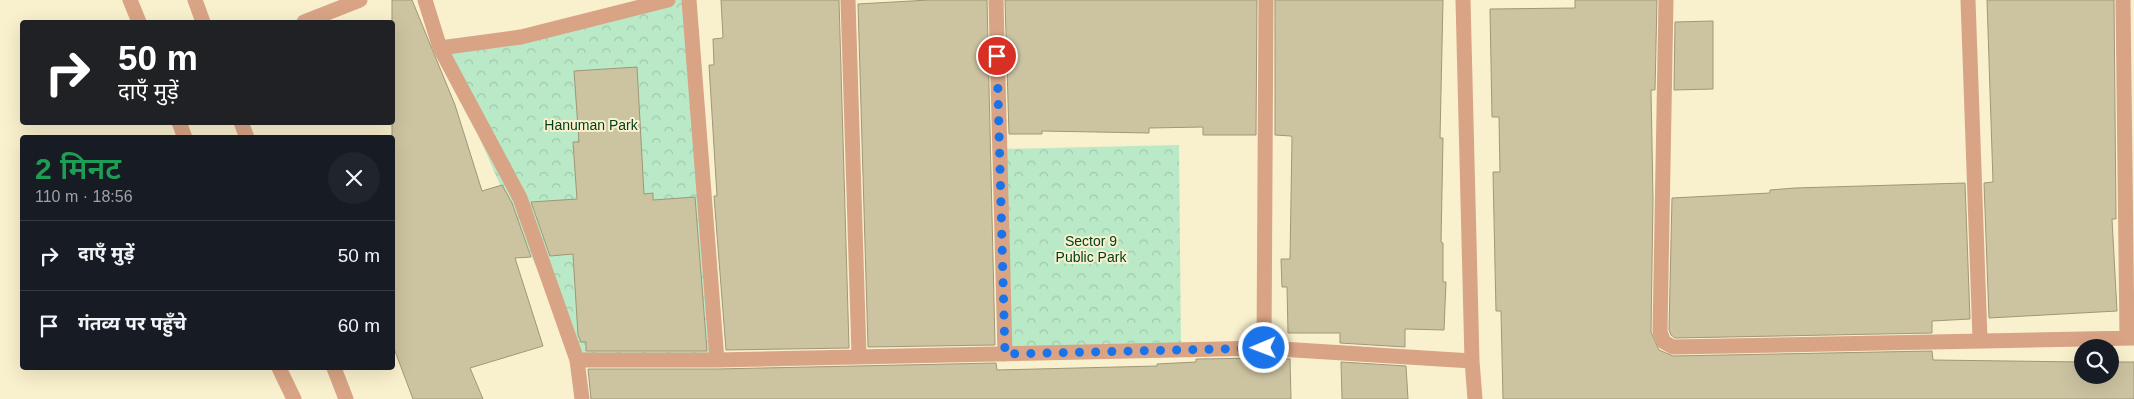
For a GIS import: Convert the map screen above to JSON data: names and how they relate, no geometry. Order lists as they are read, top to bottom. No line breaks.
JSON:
{"parks":["Hanuman Park","Sector 9 Public Park"],"page":{"turn":["50 m","दाएँ मुड़ें"],"heading":["2 मिनट","110 m · 18:56"],"list":[{"name":"दाएँ मुड़ें","value":"50 m"},{"name":"गंतव्य पर पहुँचे","value":"60 m"}]}}
